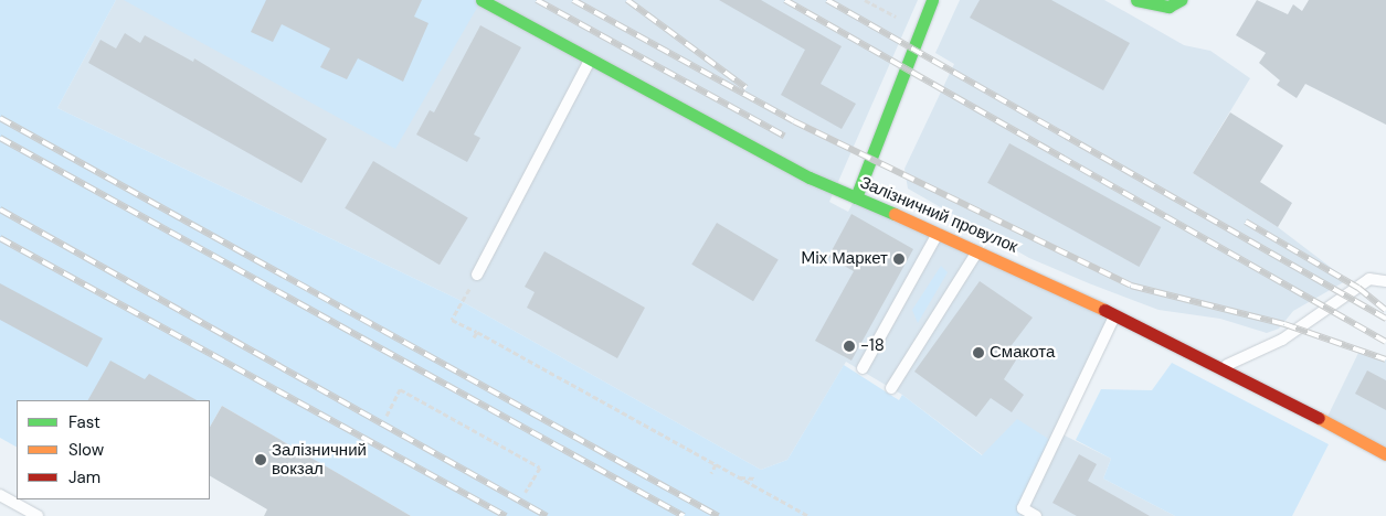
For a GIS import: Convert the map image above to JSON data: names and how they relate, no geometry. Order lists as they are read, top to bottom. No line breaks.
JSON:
{"streets":{"street":["Залізничний провулок"]},"places":["Mix Маркет","-18","Смакота","Залізничний вокзал"],"legend":["Fast","Slow","Jam"]}
